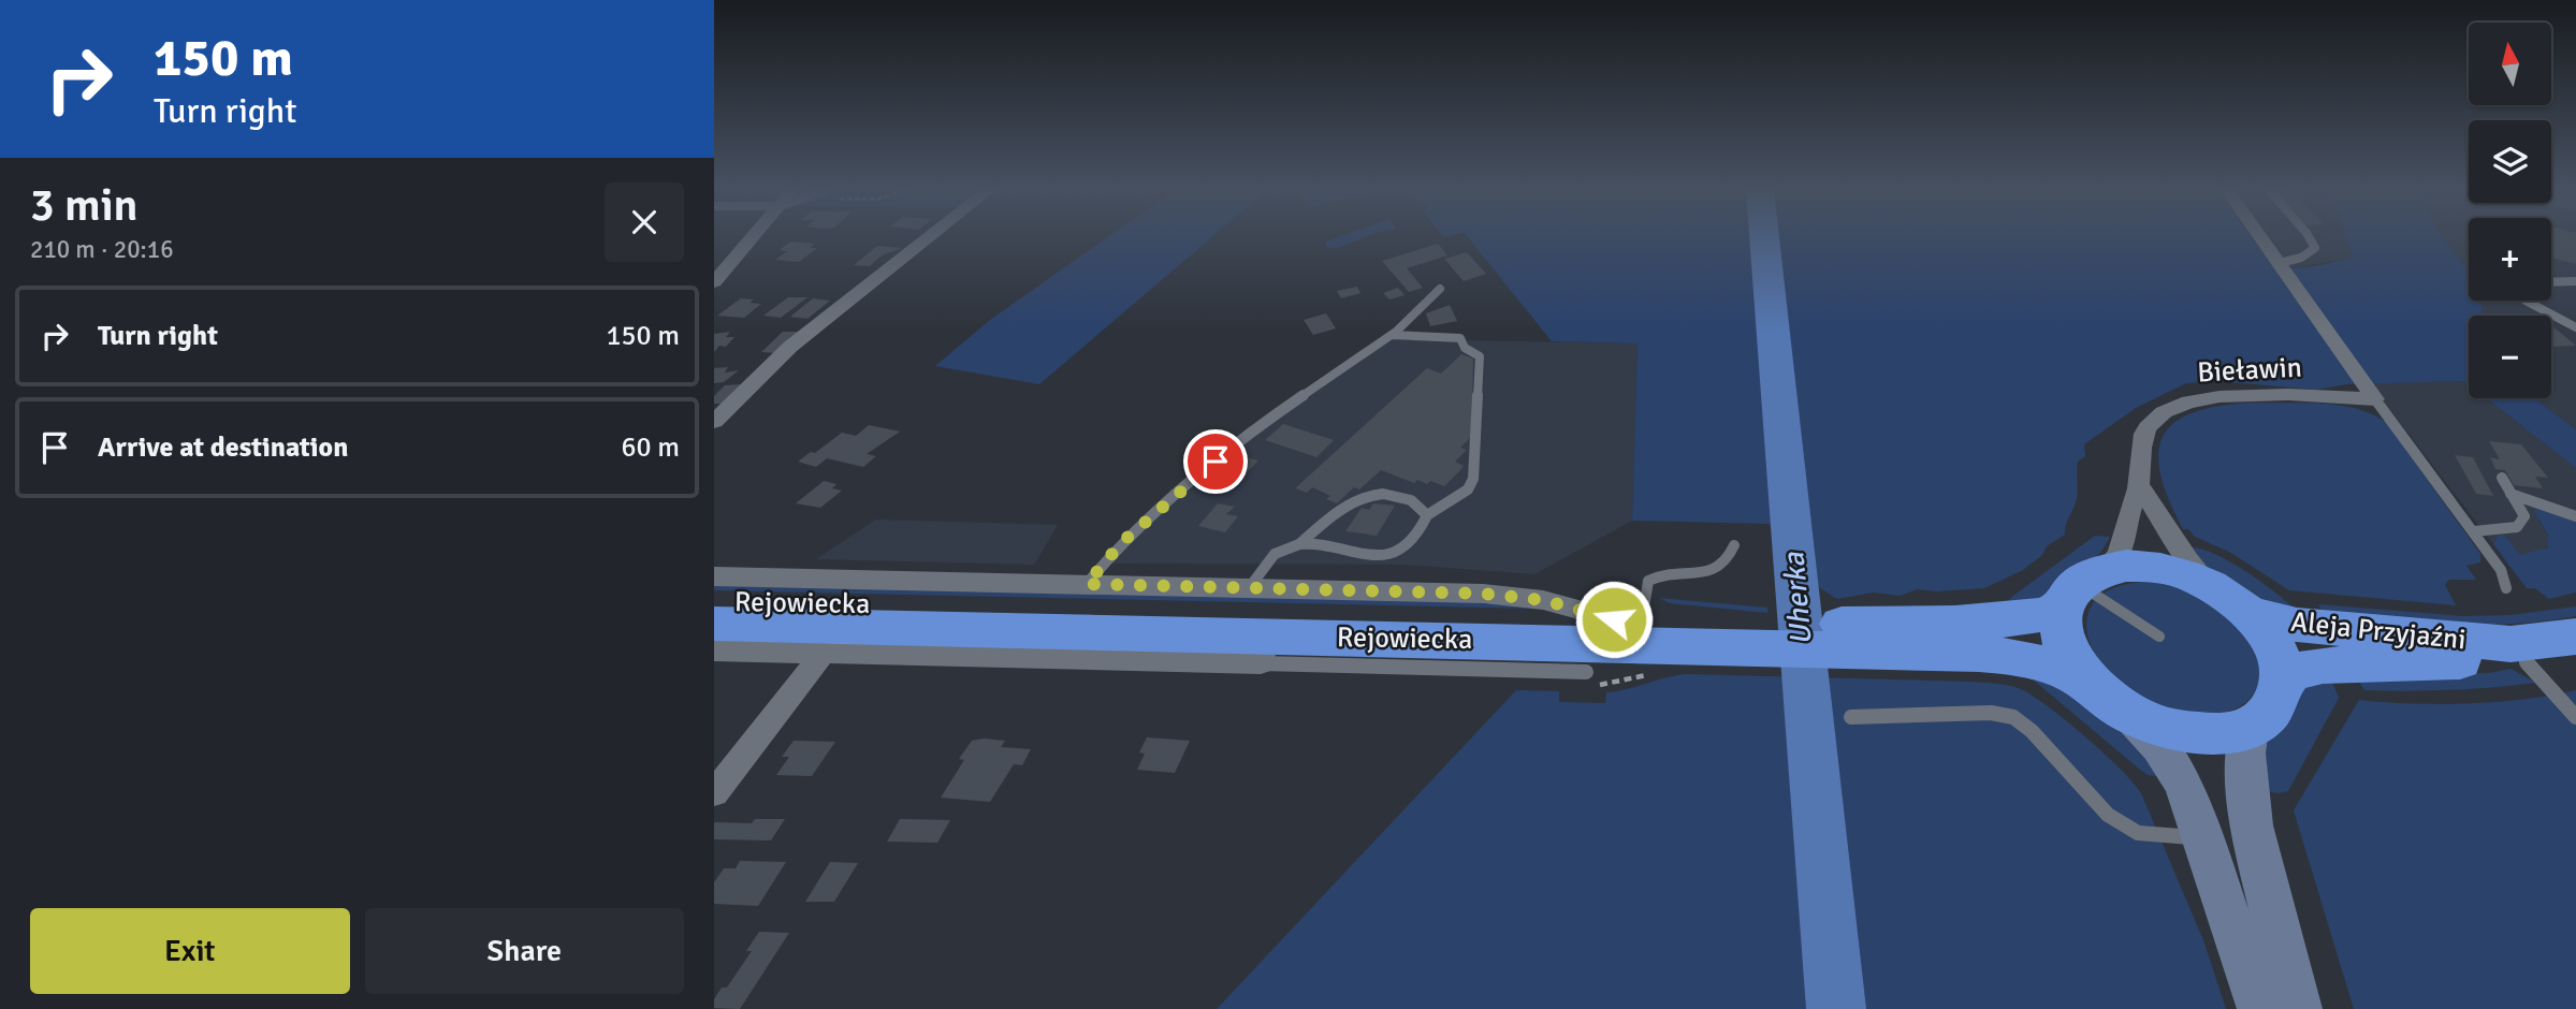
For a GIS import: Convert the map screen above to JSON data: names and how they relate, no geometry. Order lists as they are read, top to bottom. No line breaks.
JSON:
{"streets":{"highway":["Rejowiecka","Aleja Przyjaźni"],"street":["Bieławin"]},"crossings":[["Bieławin","Rejowiecka"],["Bieławin","Aleja Przyjaźni"],["Rejowiecka","Aleja Przyjaźni"]],"water":["Uherka"],"north":"top","page":{"turn":["150 m","Turn right"],"map_buttons":["+","−"],"heading":["3 min","210 m · 20:16"],"list":[{"name":"Turn right","value":"150 m"},{"name":"Arrive at destination","value":"60 m"}],"buttons":["Exit","Share"]}}
